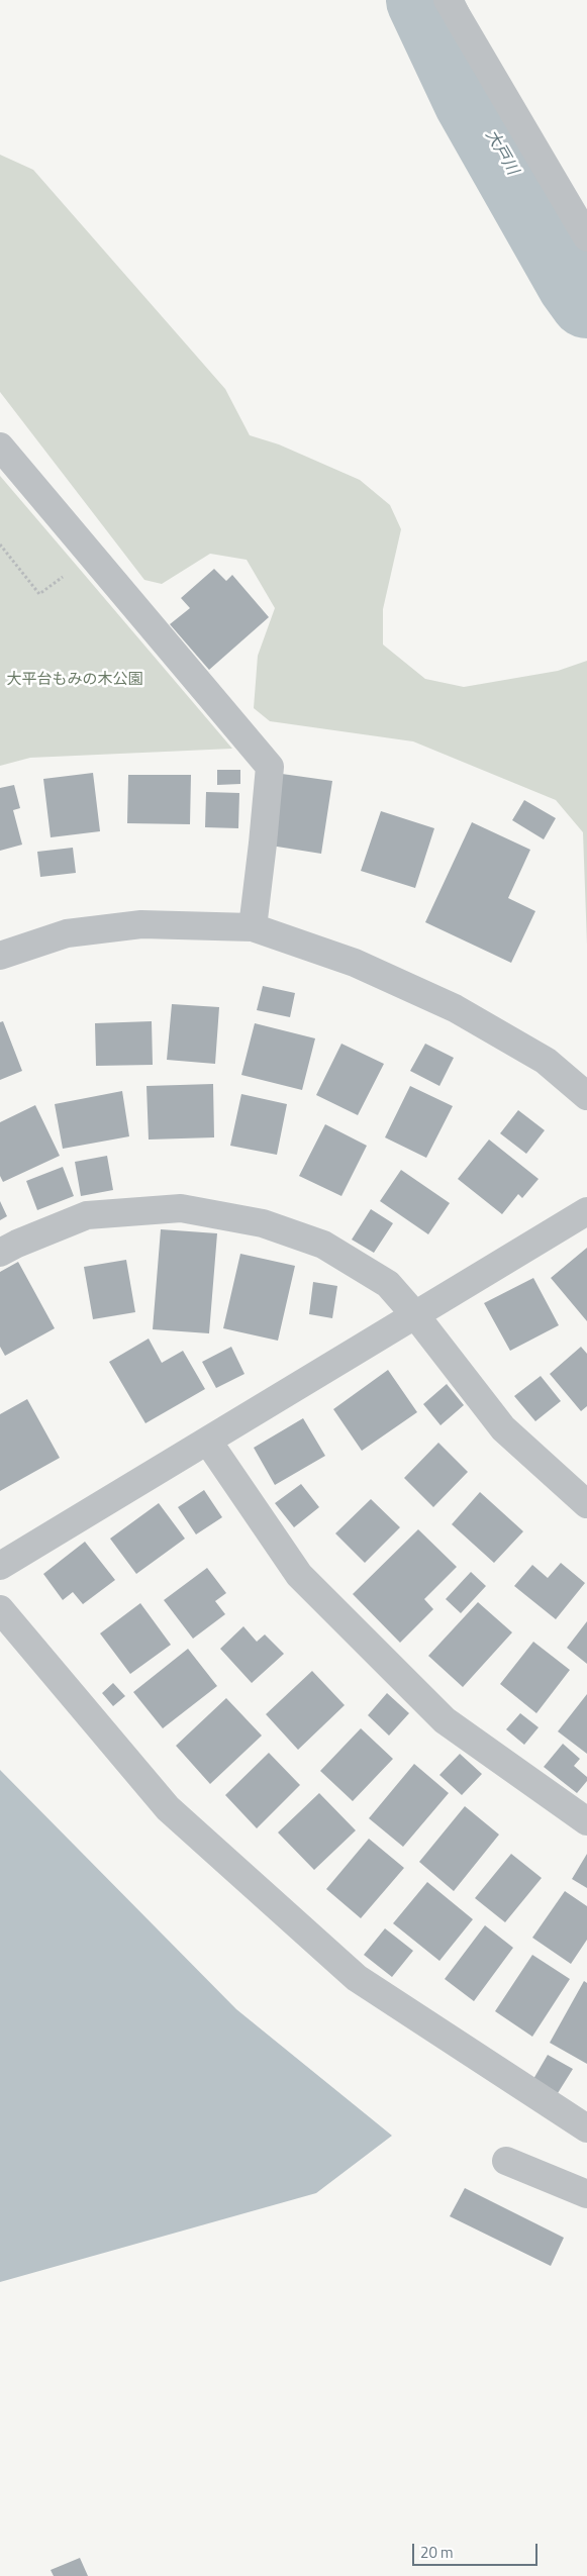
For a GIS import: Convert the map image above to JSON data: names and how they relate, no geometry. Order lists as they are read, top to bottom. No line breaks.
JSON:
{"water":["大戸川"],"parks":["大平台もみの木公園"],"scale_bar":"20 m"}
